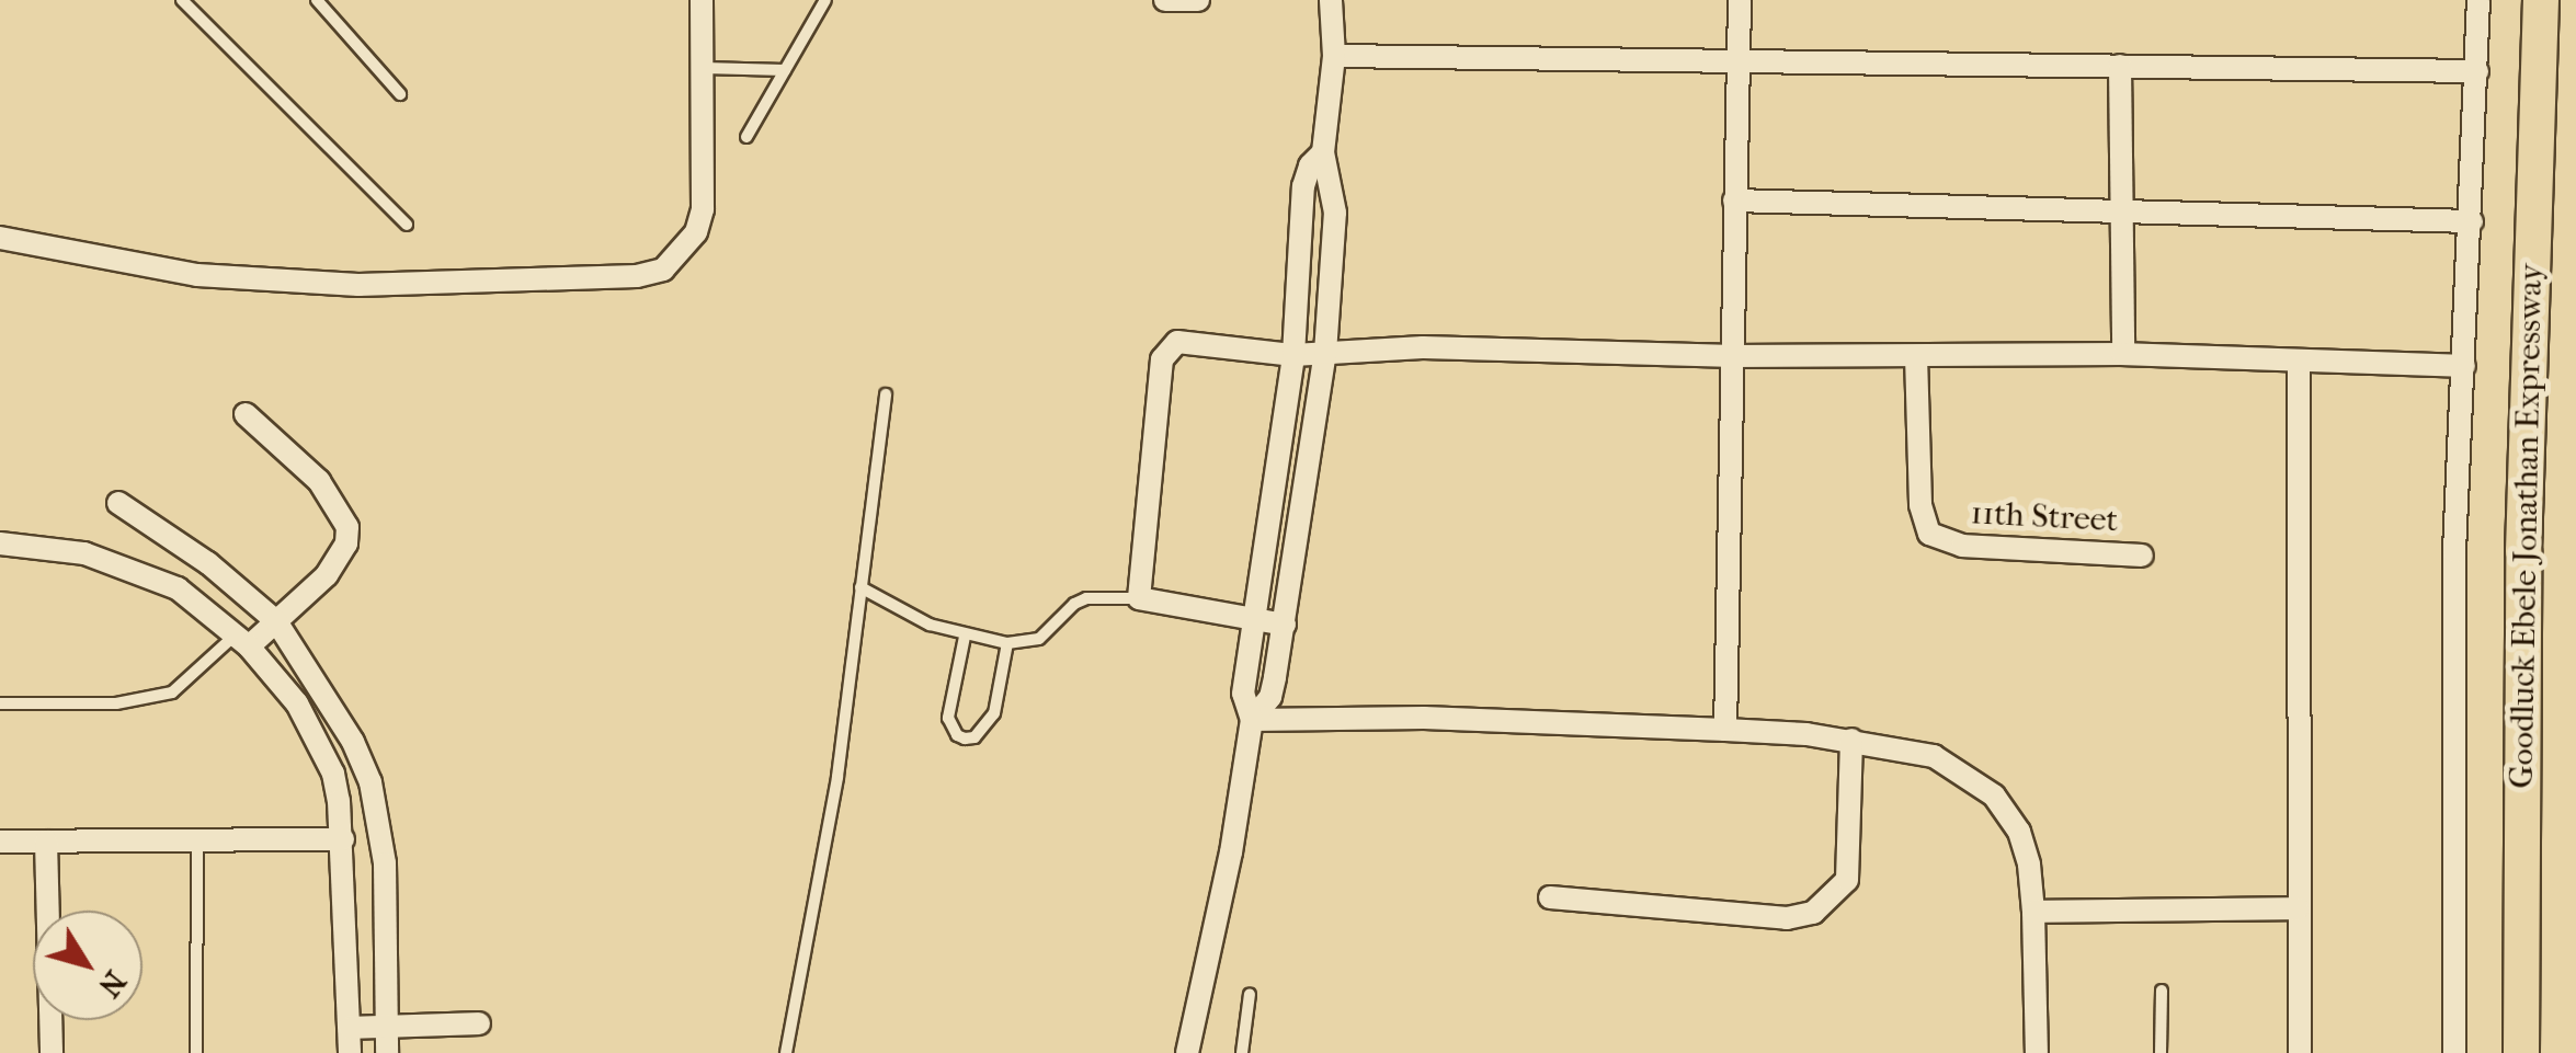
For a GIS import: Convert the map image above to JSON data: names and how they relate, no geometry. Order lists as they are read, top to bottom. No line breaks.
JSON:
{"streets":{"main road":["Goodluck Ebele Jonathan Expressway"],"street":["11th Street"]},"north":"bottom right"}
